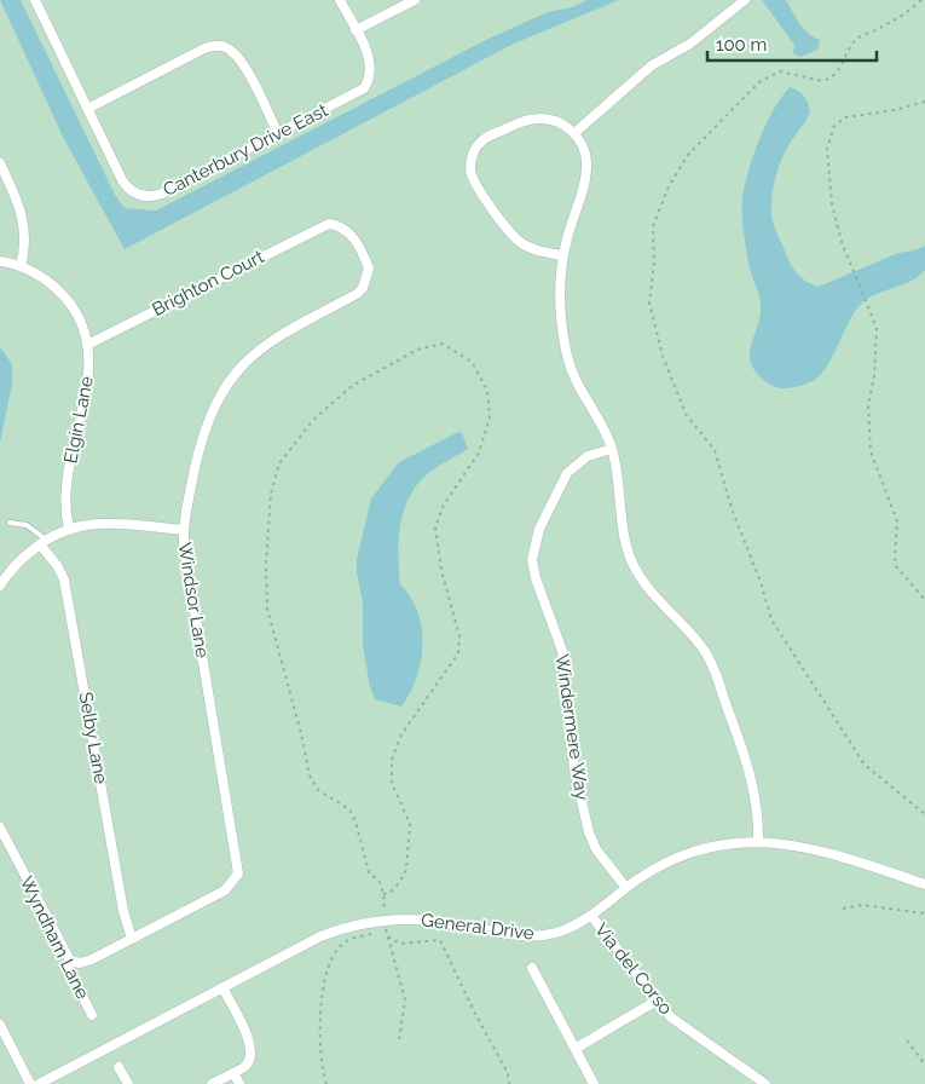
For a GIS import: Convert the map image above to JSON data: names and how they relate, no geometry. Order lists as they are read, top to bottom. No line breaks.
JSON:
{"streets":{"street":["Canterbury Drive East","Brighton Court","Elgin Lane","Windsor Lane","Windermere Way","Selby Lane","General Drive","Wyndham Lane","Via del Corso"]},"crossings":[["Brighton Court","Elgin Lane"],["Brighton Court","Windsor Lane"],["Windsor Lane","Selby Lane"],["Windermere Way","General Drive"],["General Drive","Via del Corso"]],"scale_bar":"100 m"}
